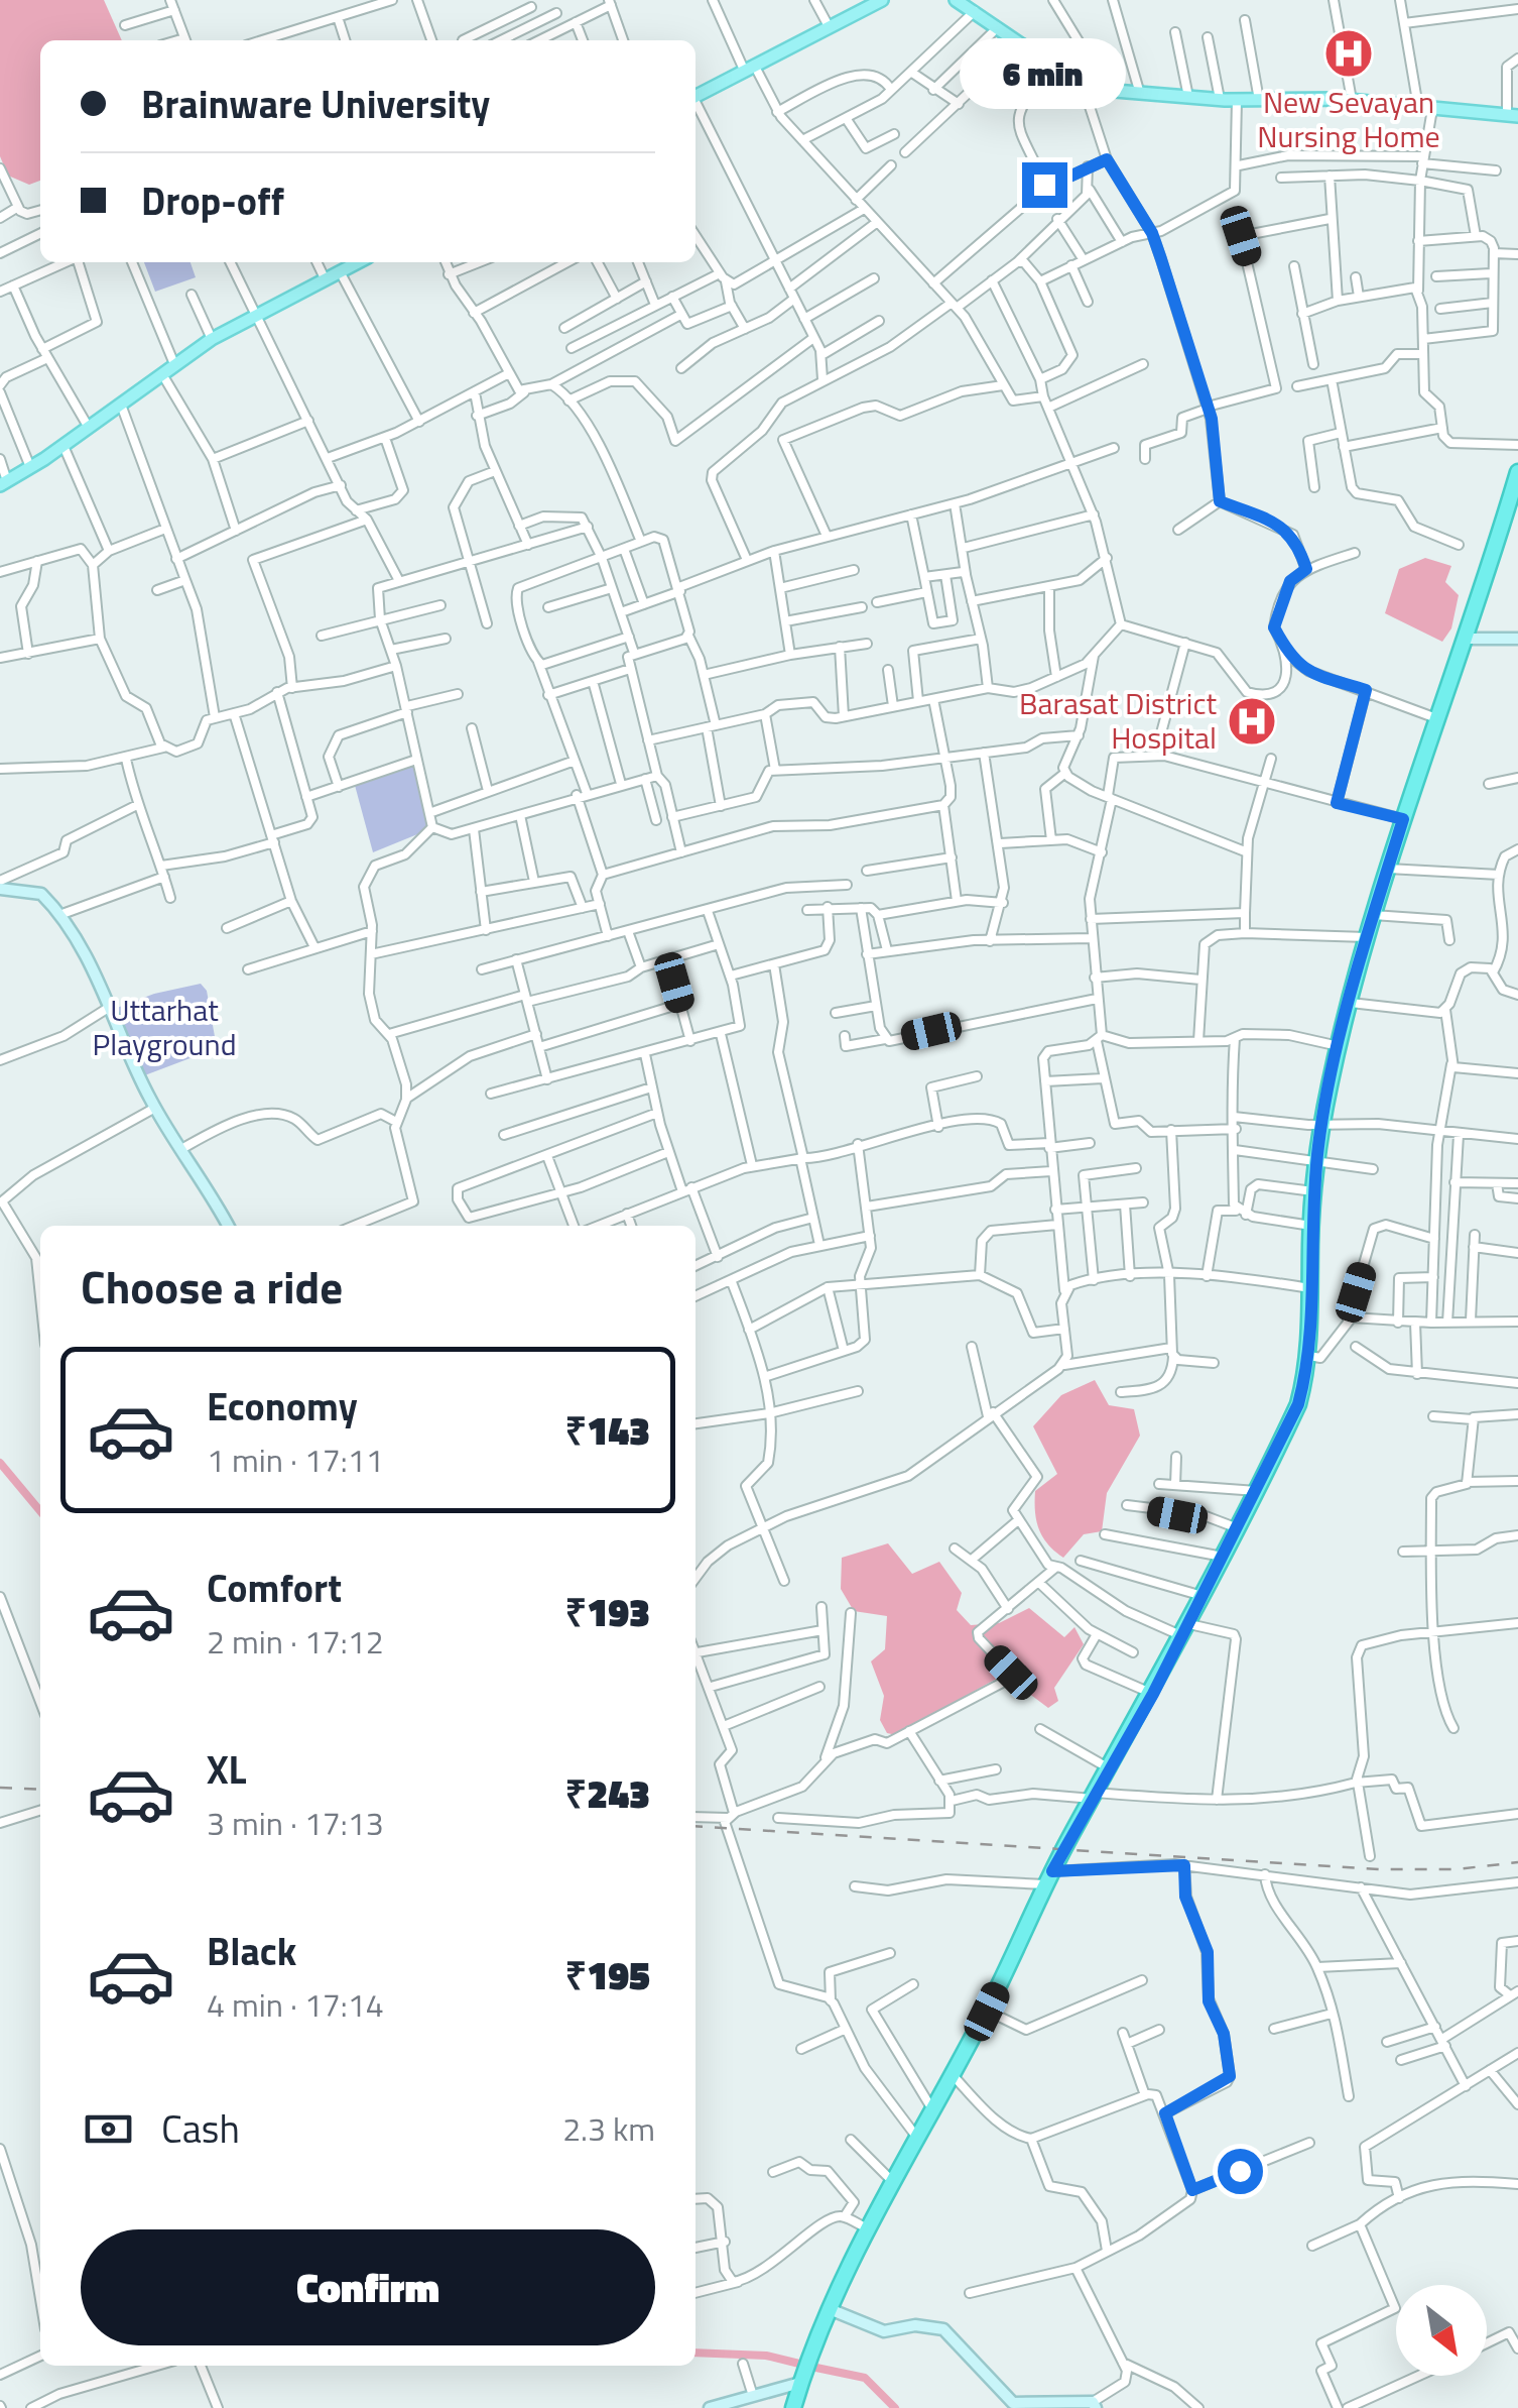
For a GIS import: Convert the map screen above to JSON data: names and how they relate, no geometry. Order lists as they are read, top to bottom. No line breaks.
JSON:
{"parks":["Uttarhat Playground"],"places":{"hospital":["New Sevayan Nursing Home","Barasat District Hospital"]},"north":"bottom right","page":{"bubble":"6 min","banner":["Brainware University","Drop-off"],"heading":"Choose a ride","list":[{"name":"Economy","note":"1 min · 17:11","value":"₹143"},{"name":"Comfort","note":"2 min · 17:12","value":"₹193"},{"name":"XL","note":"3 min · 17:13","value":"₹243"},{"name":"Black","note":"4 min · 17:14","value":"₹195"}],"pay":["Cash","2.3 km"],"buttons":"Confirm"}}
